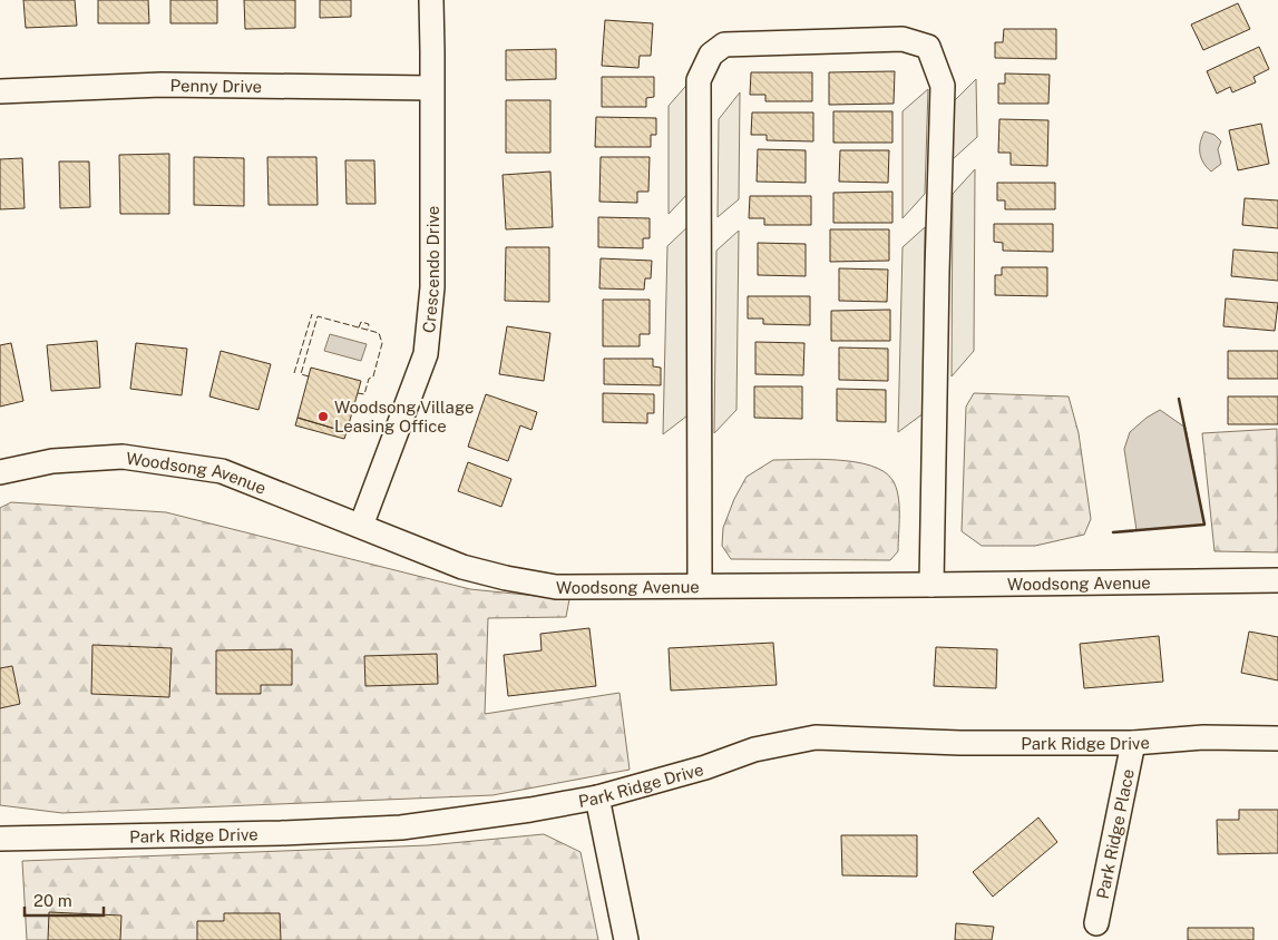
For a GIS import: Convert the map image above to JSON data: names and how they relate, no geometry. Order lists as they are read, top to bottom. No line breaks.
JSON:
{"streets":{"street":["Penny Drive","Crescendo Drive","Woodsong Avenue","Park Ridge Drive","Park Ridge Place"]},"crossings":[["Penny Drive","Crescendo Drive"],["Crescendo Drive","Woodsong Avenue"],["Park Ridge Drive","Park Ridge Place"]],"places":["Woodsong Village Leasing Office"],"scale_bar":"20 m"}
